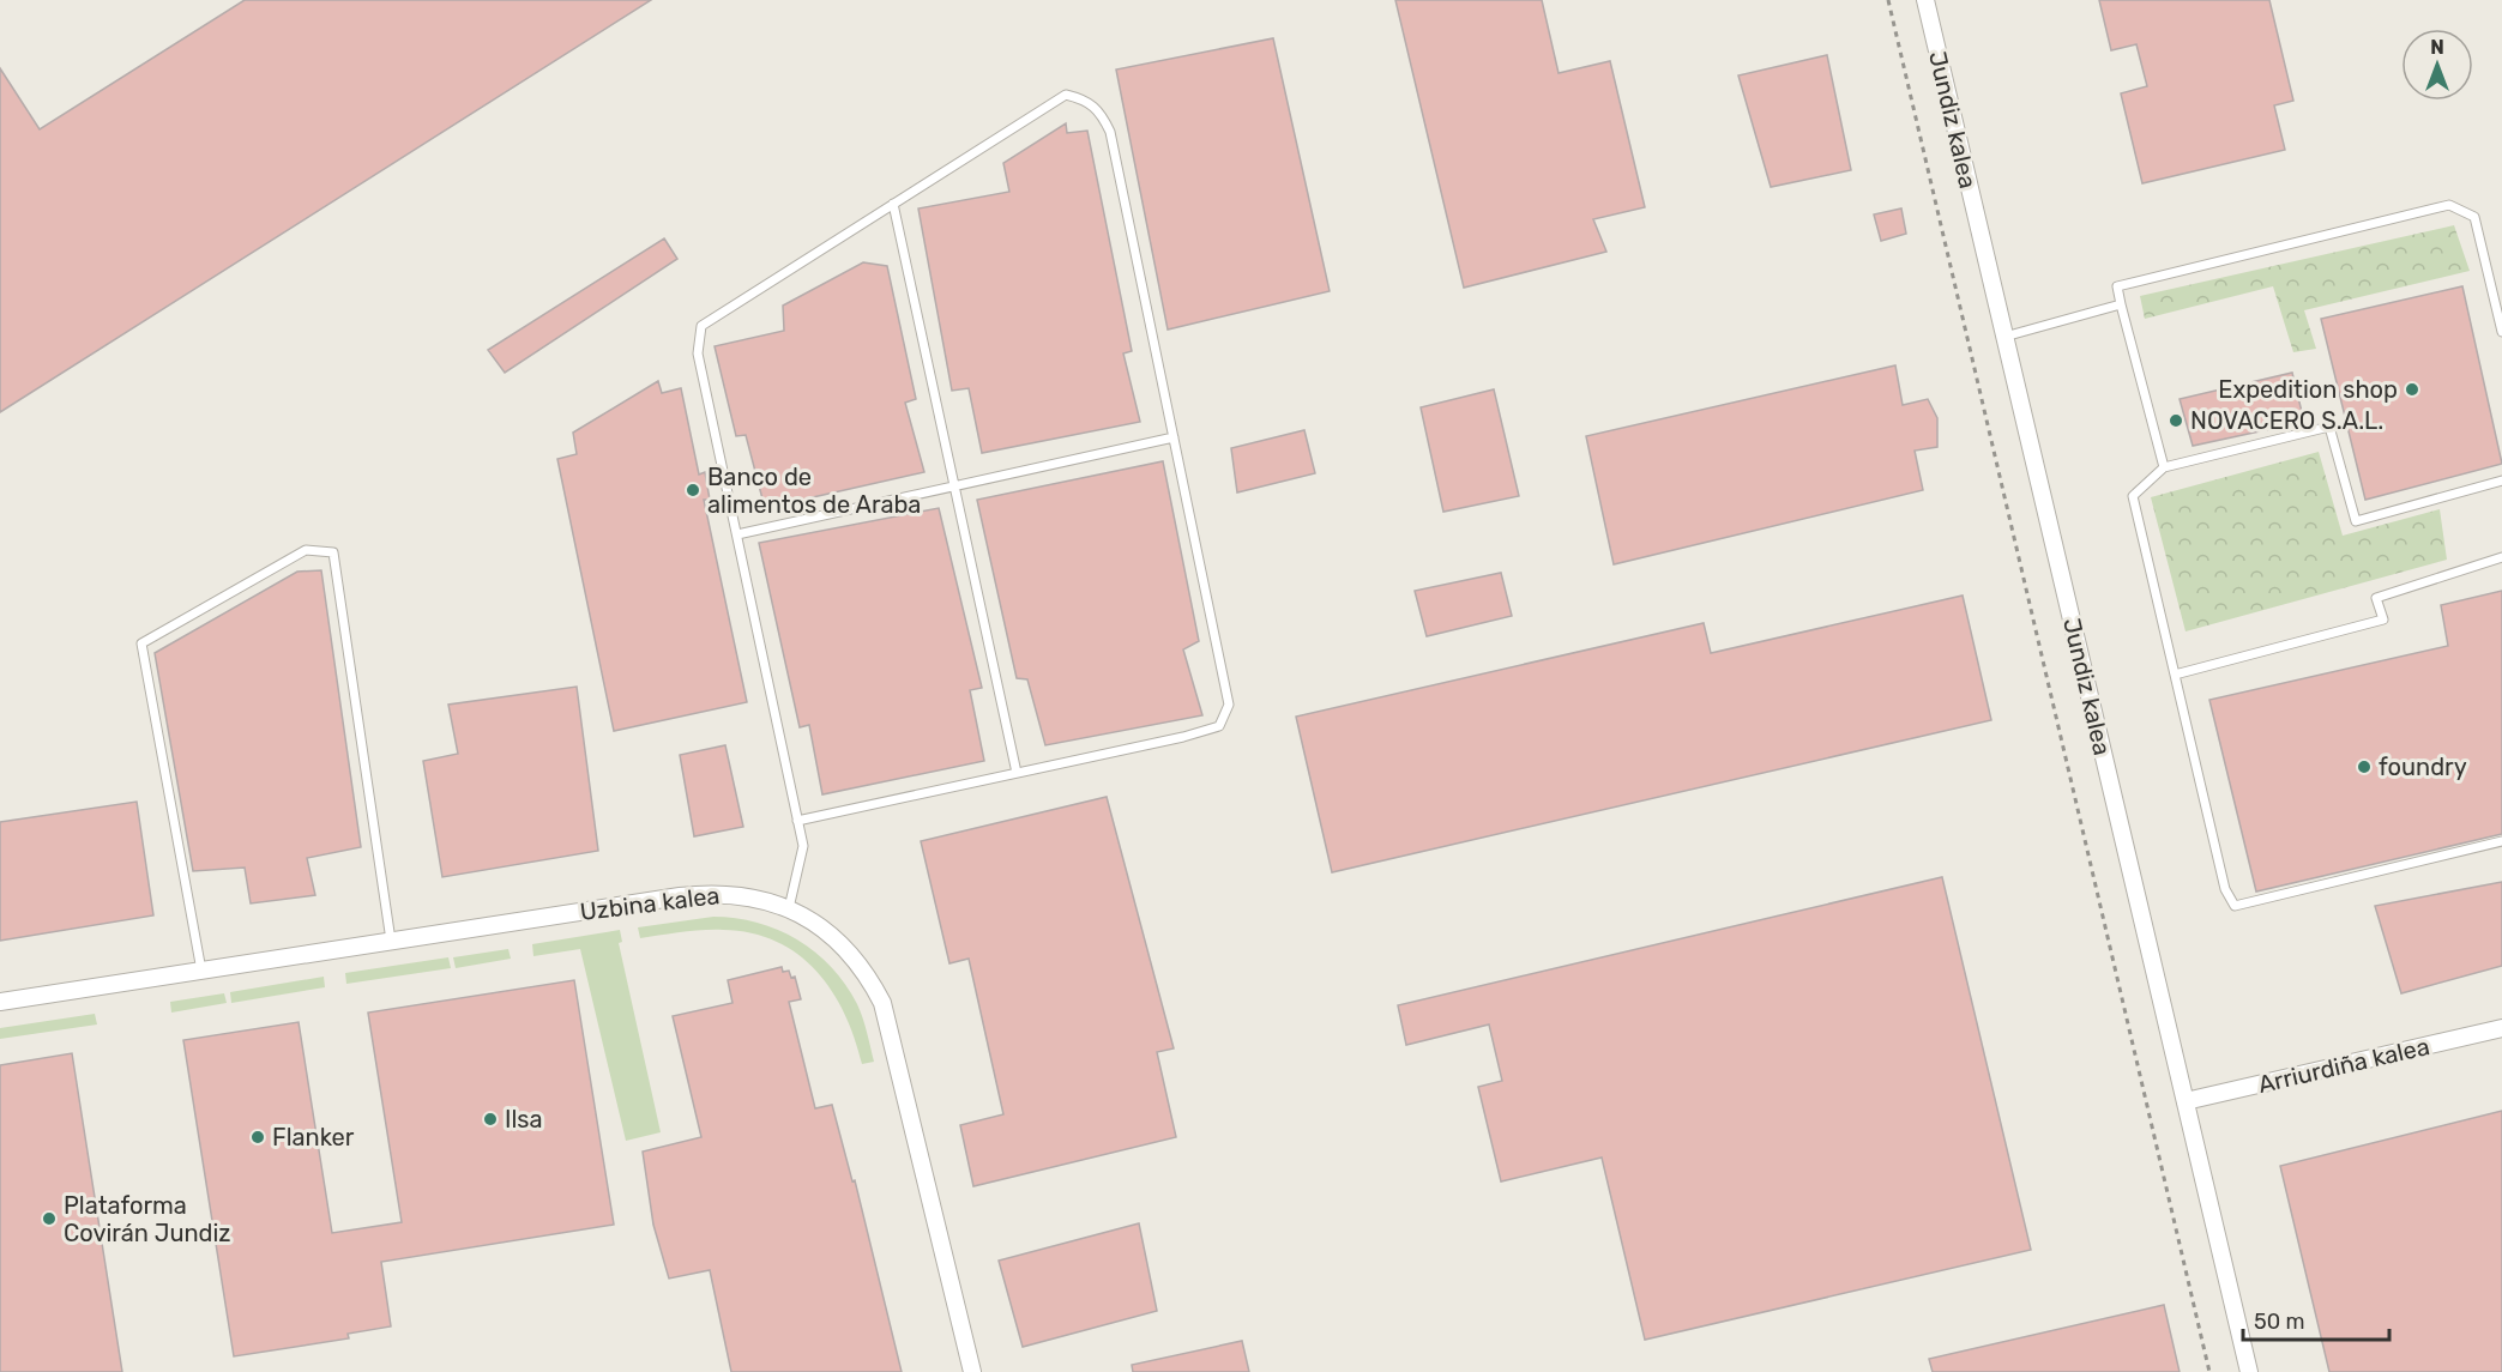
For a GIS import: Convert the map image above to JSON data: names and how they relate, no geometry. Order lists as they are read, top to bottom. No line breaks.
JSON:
{"streets":{"street":["Jundiz kalea","Uzbina kalea","Arriurdiña kalea"]},"crossings":[["Jundiz kalea","Arriurdiña kalea"]],"places":["Expedition shop","NOVACERO S.A.L.","Banco de alimentos de Araba","foundry","Ilsa","Flanker","Plataforma Covirán Jundiz"],"scale_bar":"50 m","north":"top"}
